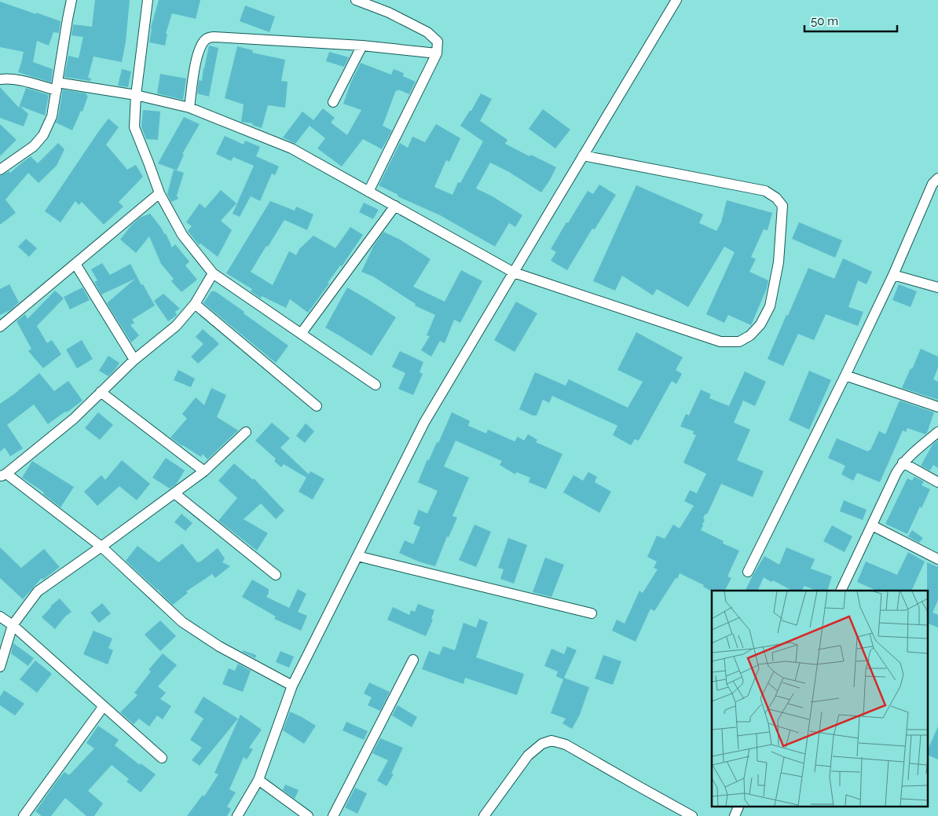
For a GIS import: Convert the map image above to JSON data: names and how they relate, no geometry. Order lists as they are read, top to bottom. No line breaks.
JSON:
{"scale_bar":"50 m"}
